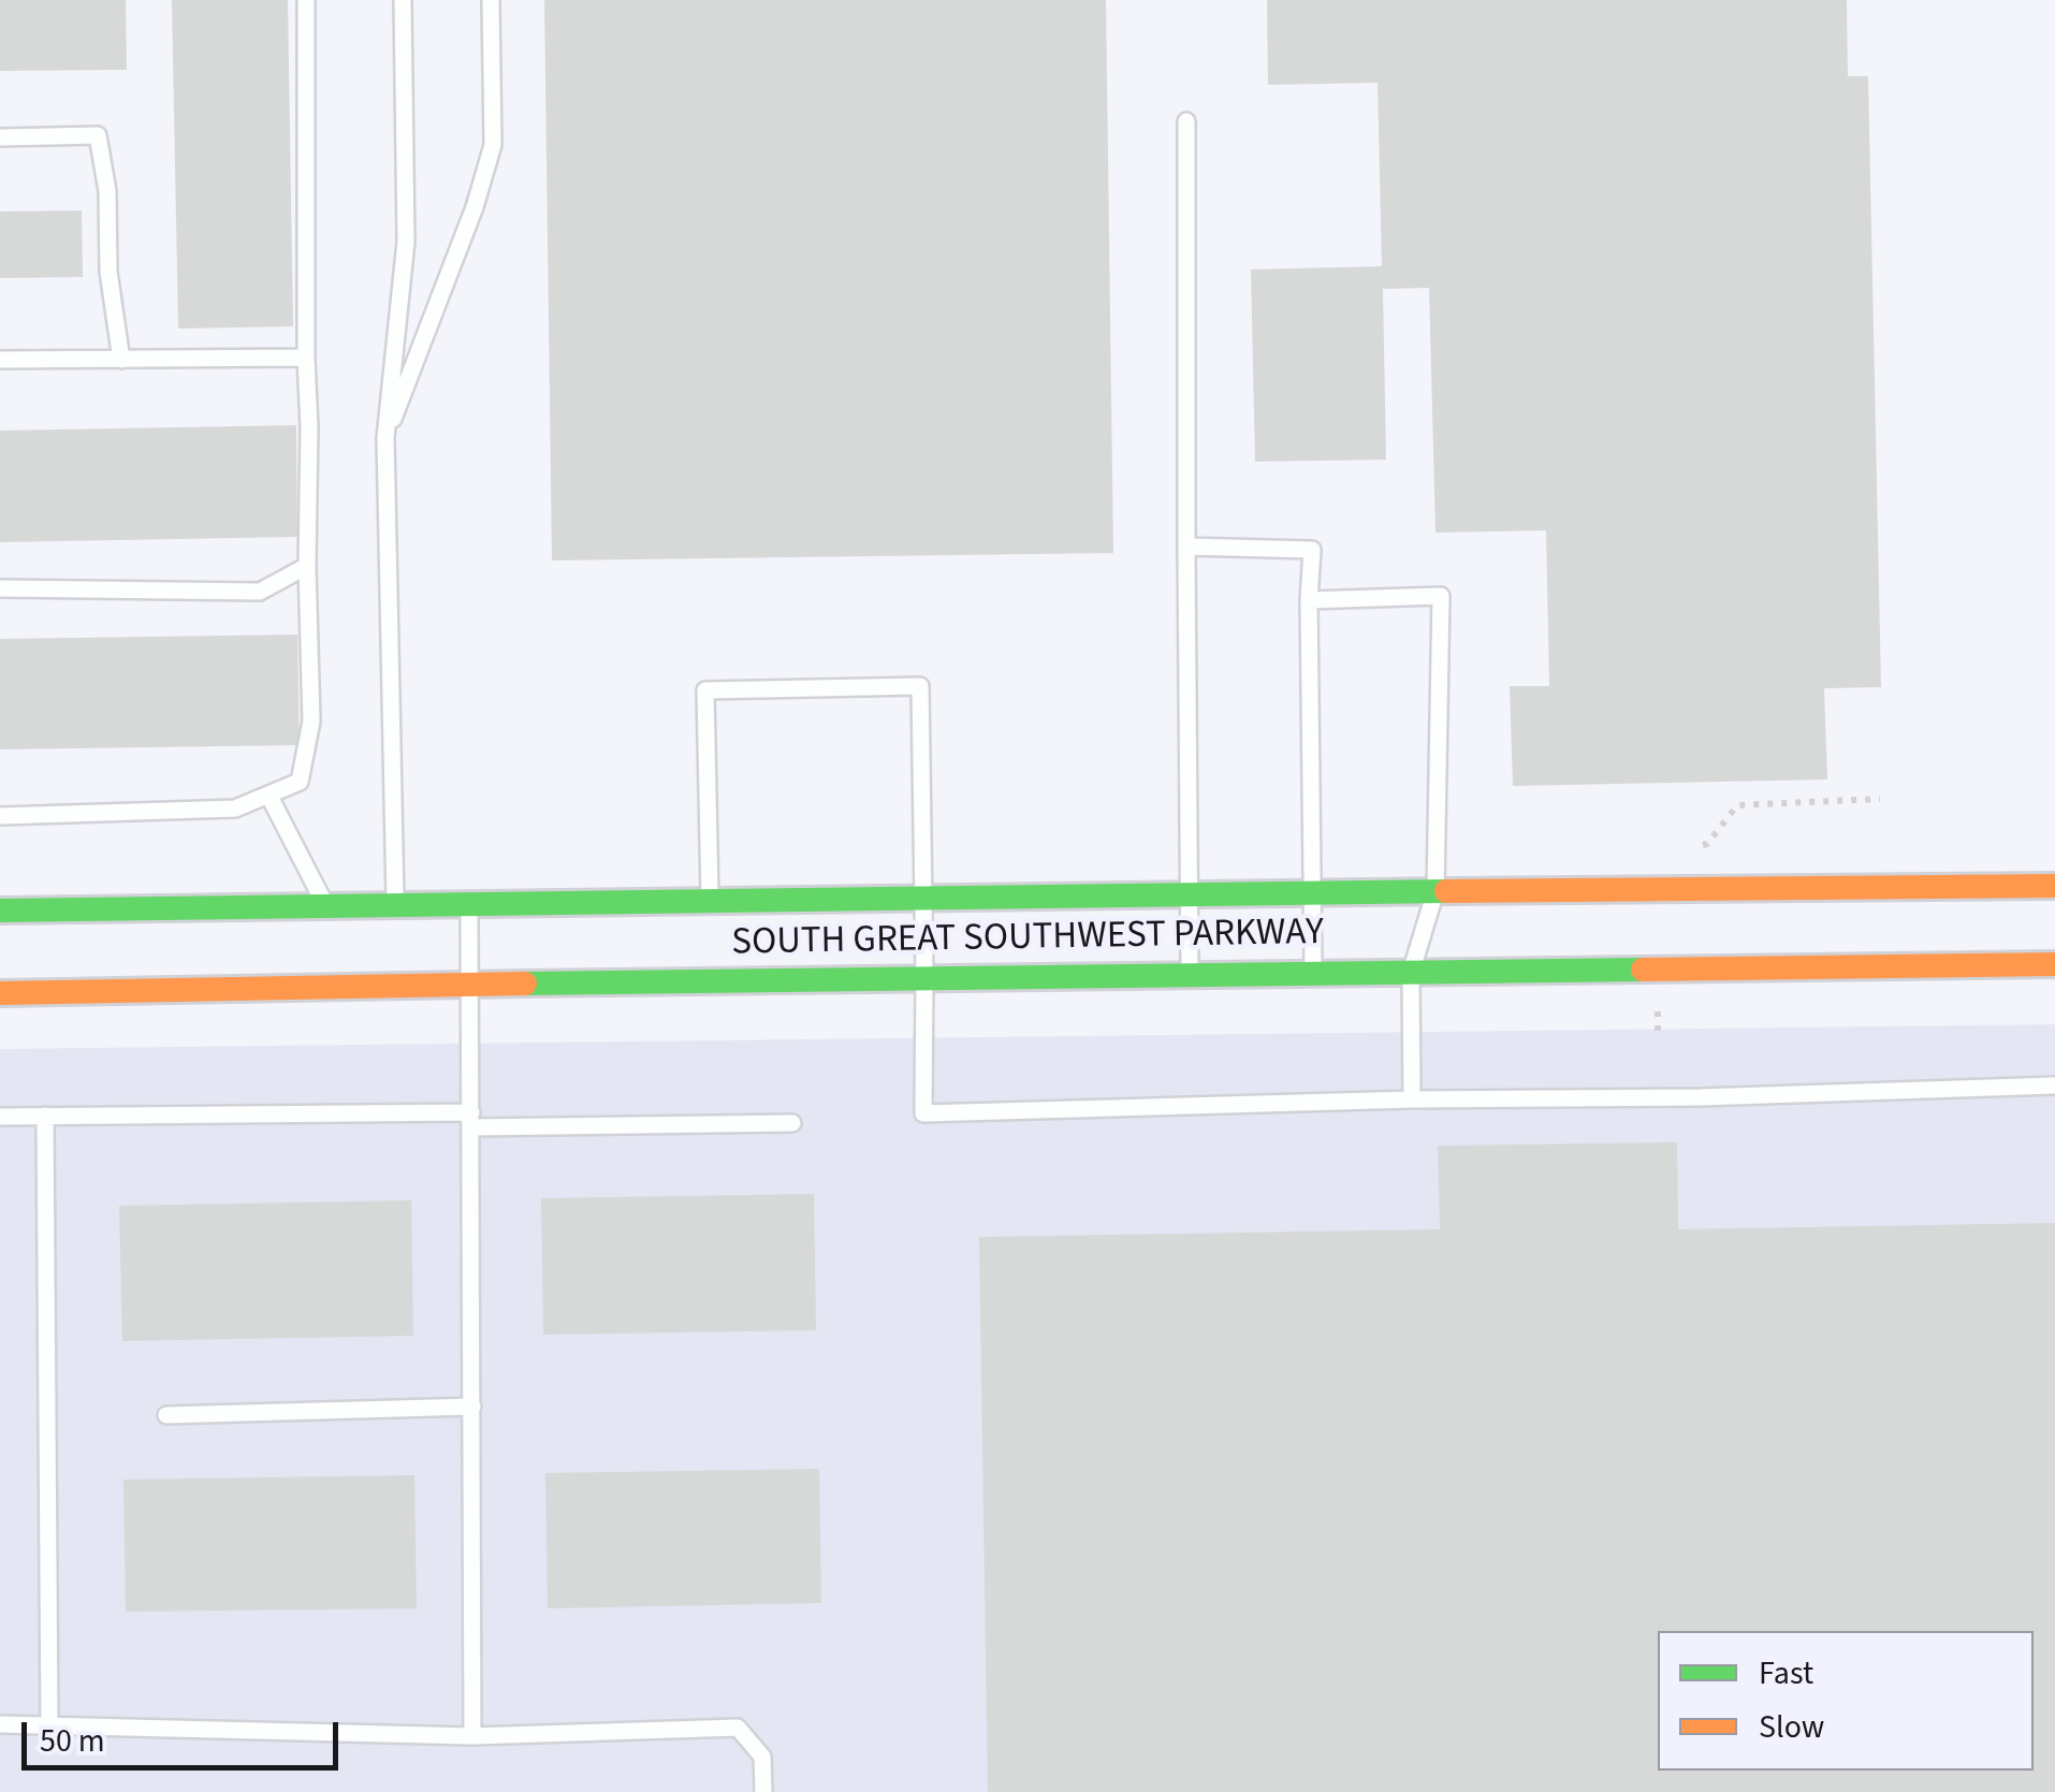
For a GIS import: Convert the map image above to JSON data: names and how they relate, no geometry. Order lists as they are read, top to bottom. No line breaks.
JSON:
{"streets":{"main road":["SOUTH GREAT SOUTHWEST PARKWAY"]},"legend":["Fast","Slow"],"scale_bar":"50 m"}
